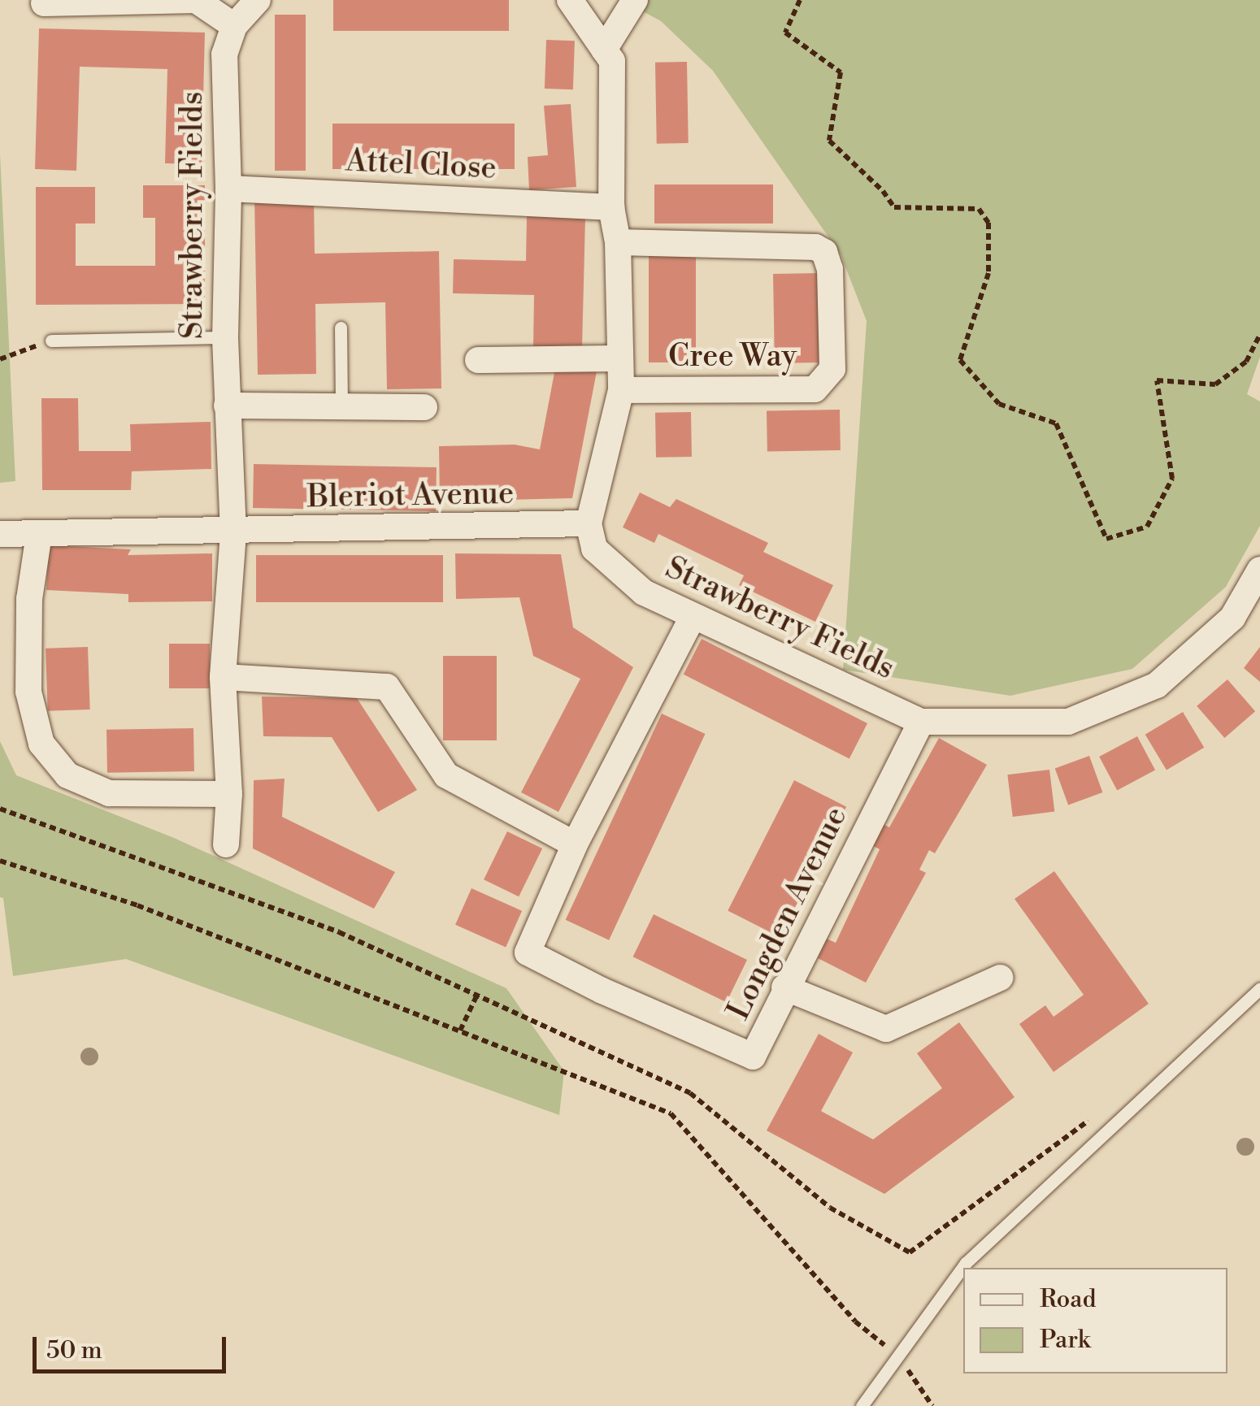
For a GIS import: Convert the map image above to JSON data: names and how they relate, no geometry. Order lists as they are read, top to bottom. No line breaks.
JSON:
{"streets":{"street":["Attel Close","Strawberry Fields","Cree Way","Bleriot Avenue","Longden Avenue"]},"crossings":[["Attel Close","Strawberry Fields"],["Strawberry Fields","Bleriot Avenue"],["Strawberry Fields","Longden Avenue"]],"legend":["Road","Park"],"scale_bar":"50 m"}
